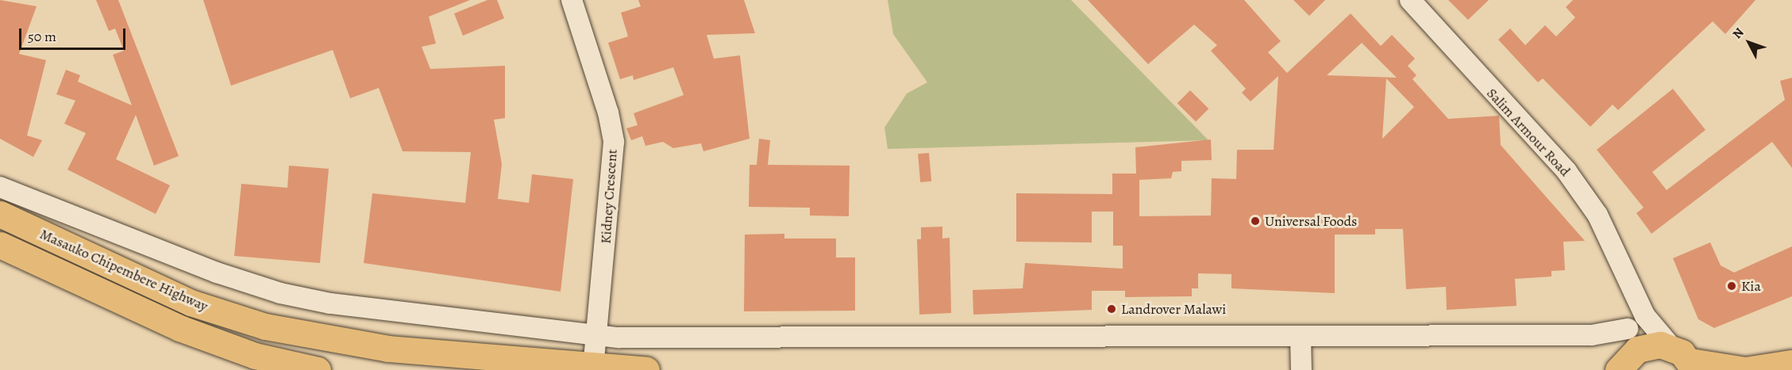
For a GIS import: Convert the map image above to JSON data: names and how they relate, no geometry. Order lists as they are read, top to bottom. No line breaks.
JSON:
{"streets":{"highway":["Masauko Chipembere Highway"],"street":["Salim Armour Road","Kidney Crescent"]},"crossings":[["Kidney Crescent","Masauko Chipembere Highway"]],"places":["Universal Foods","Kia","Landrover Malawi"],"scale_bar":"50 m","north":"top left"}
